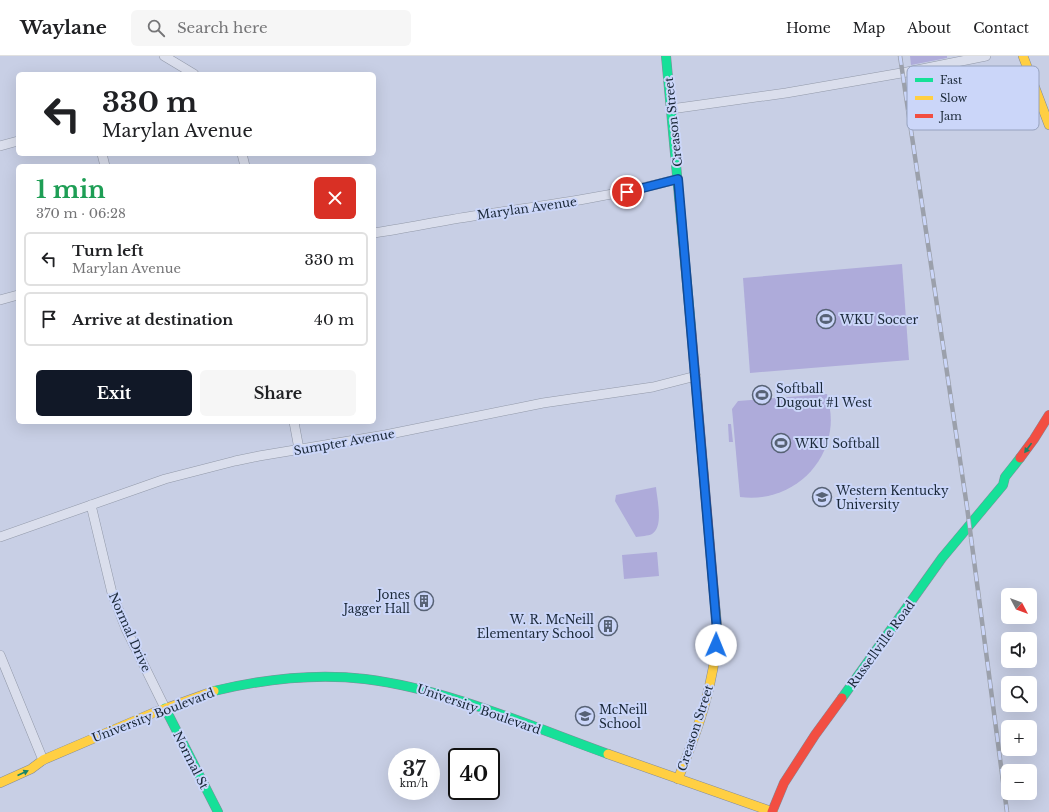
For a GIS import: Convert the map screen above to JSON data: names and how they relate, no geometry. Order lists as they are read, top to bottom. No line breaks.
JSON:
{"streets":{"main road":["Creason Street","Russellville Road","University Boulevard","Normal St"],"street":["Marylan Avenue","Sumpter Avenue","Normal Drive"]},"crossings":[["Creason Street","Marylan Avenue"],["Creason Street","Sumpter Avenue"],["Creason Street","University Boulevard"],["Sumpter Avenue","Normal Drive"],["Normal Drive","University Boulevard"],["Normal Drive","Normal St"],["Russellville Road","University Boulevard"],["University Boulevard","Normal St"]],"places":{"sports":["WKU Soccer","Softball Dugout #1 West","WKU Softball"],"school or university":["Western Kentucky University","McNeill School"],"building":["Jones Jagger Hall","W. R. McNeill Elementary School"]},"legend":["Fast","Slow","Jam"],"north":"bottom right","page":{"header":"Waylane","search":"Search here","nav":["Home","Map","About","Contact"],"turn":["330 m","Marylan Avenue"],"heading":["1 min","370 m · 06:28"],"list":[{"name":"Turn left","note":"Marylan Avenue","value":"330 m"},{"name":"Arrive at destination","value":"40 m"}],"buttons":["Exit","Share"],"map_buttons":["+","−"],"speed":"37 km/h","limit":"40"}}
